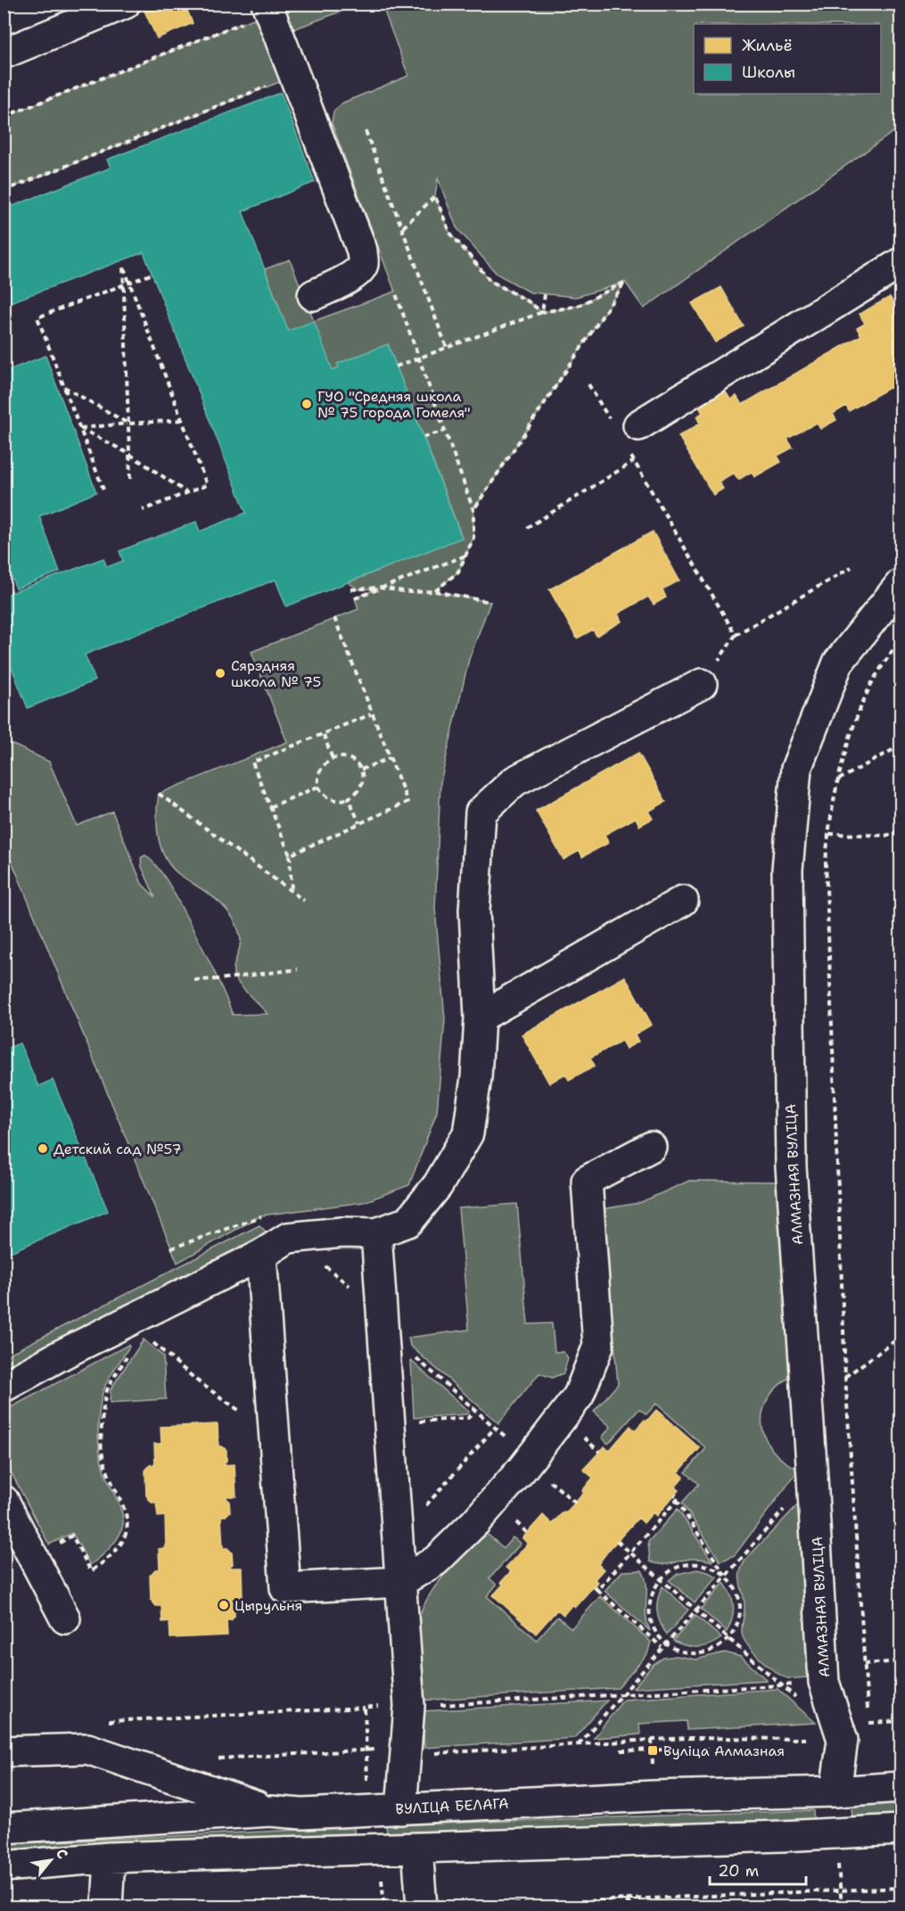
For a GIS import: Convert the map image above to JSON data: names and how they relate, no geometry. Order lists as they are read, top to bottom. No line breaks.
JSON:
{"streets":{"street":["АЛМАЗНАЯ ВУЛІЦА","ВУЛІЦА БЕЛАГА"]},"crossings":[["АЛМАЗНАЯ ВУЛІЦА","ВУЛІЦА БЕЛАГА"]],"places":{"other":["ГУО \"Средняя школа № 75 города Гомеля\"","Сярэдняя школа № 75","Детский сад №57","Цырульня"],"transit":["Вуліца Алмазная"]},"legend":["Жильё","Школы"],"scale_bar":"20 m","north":"top right"}
